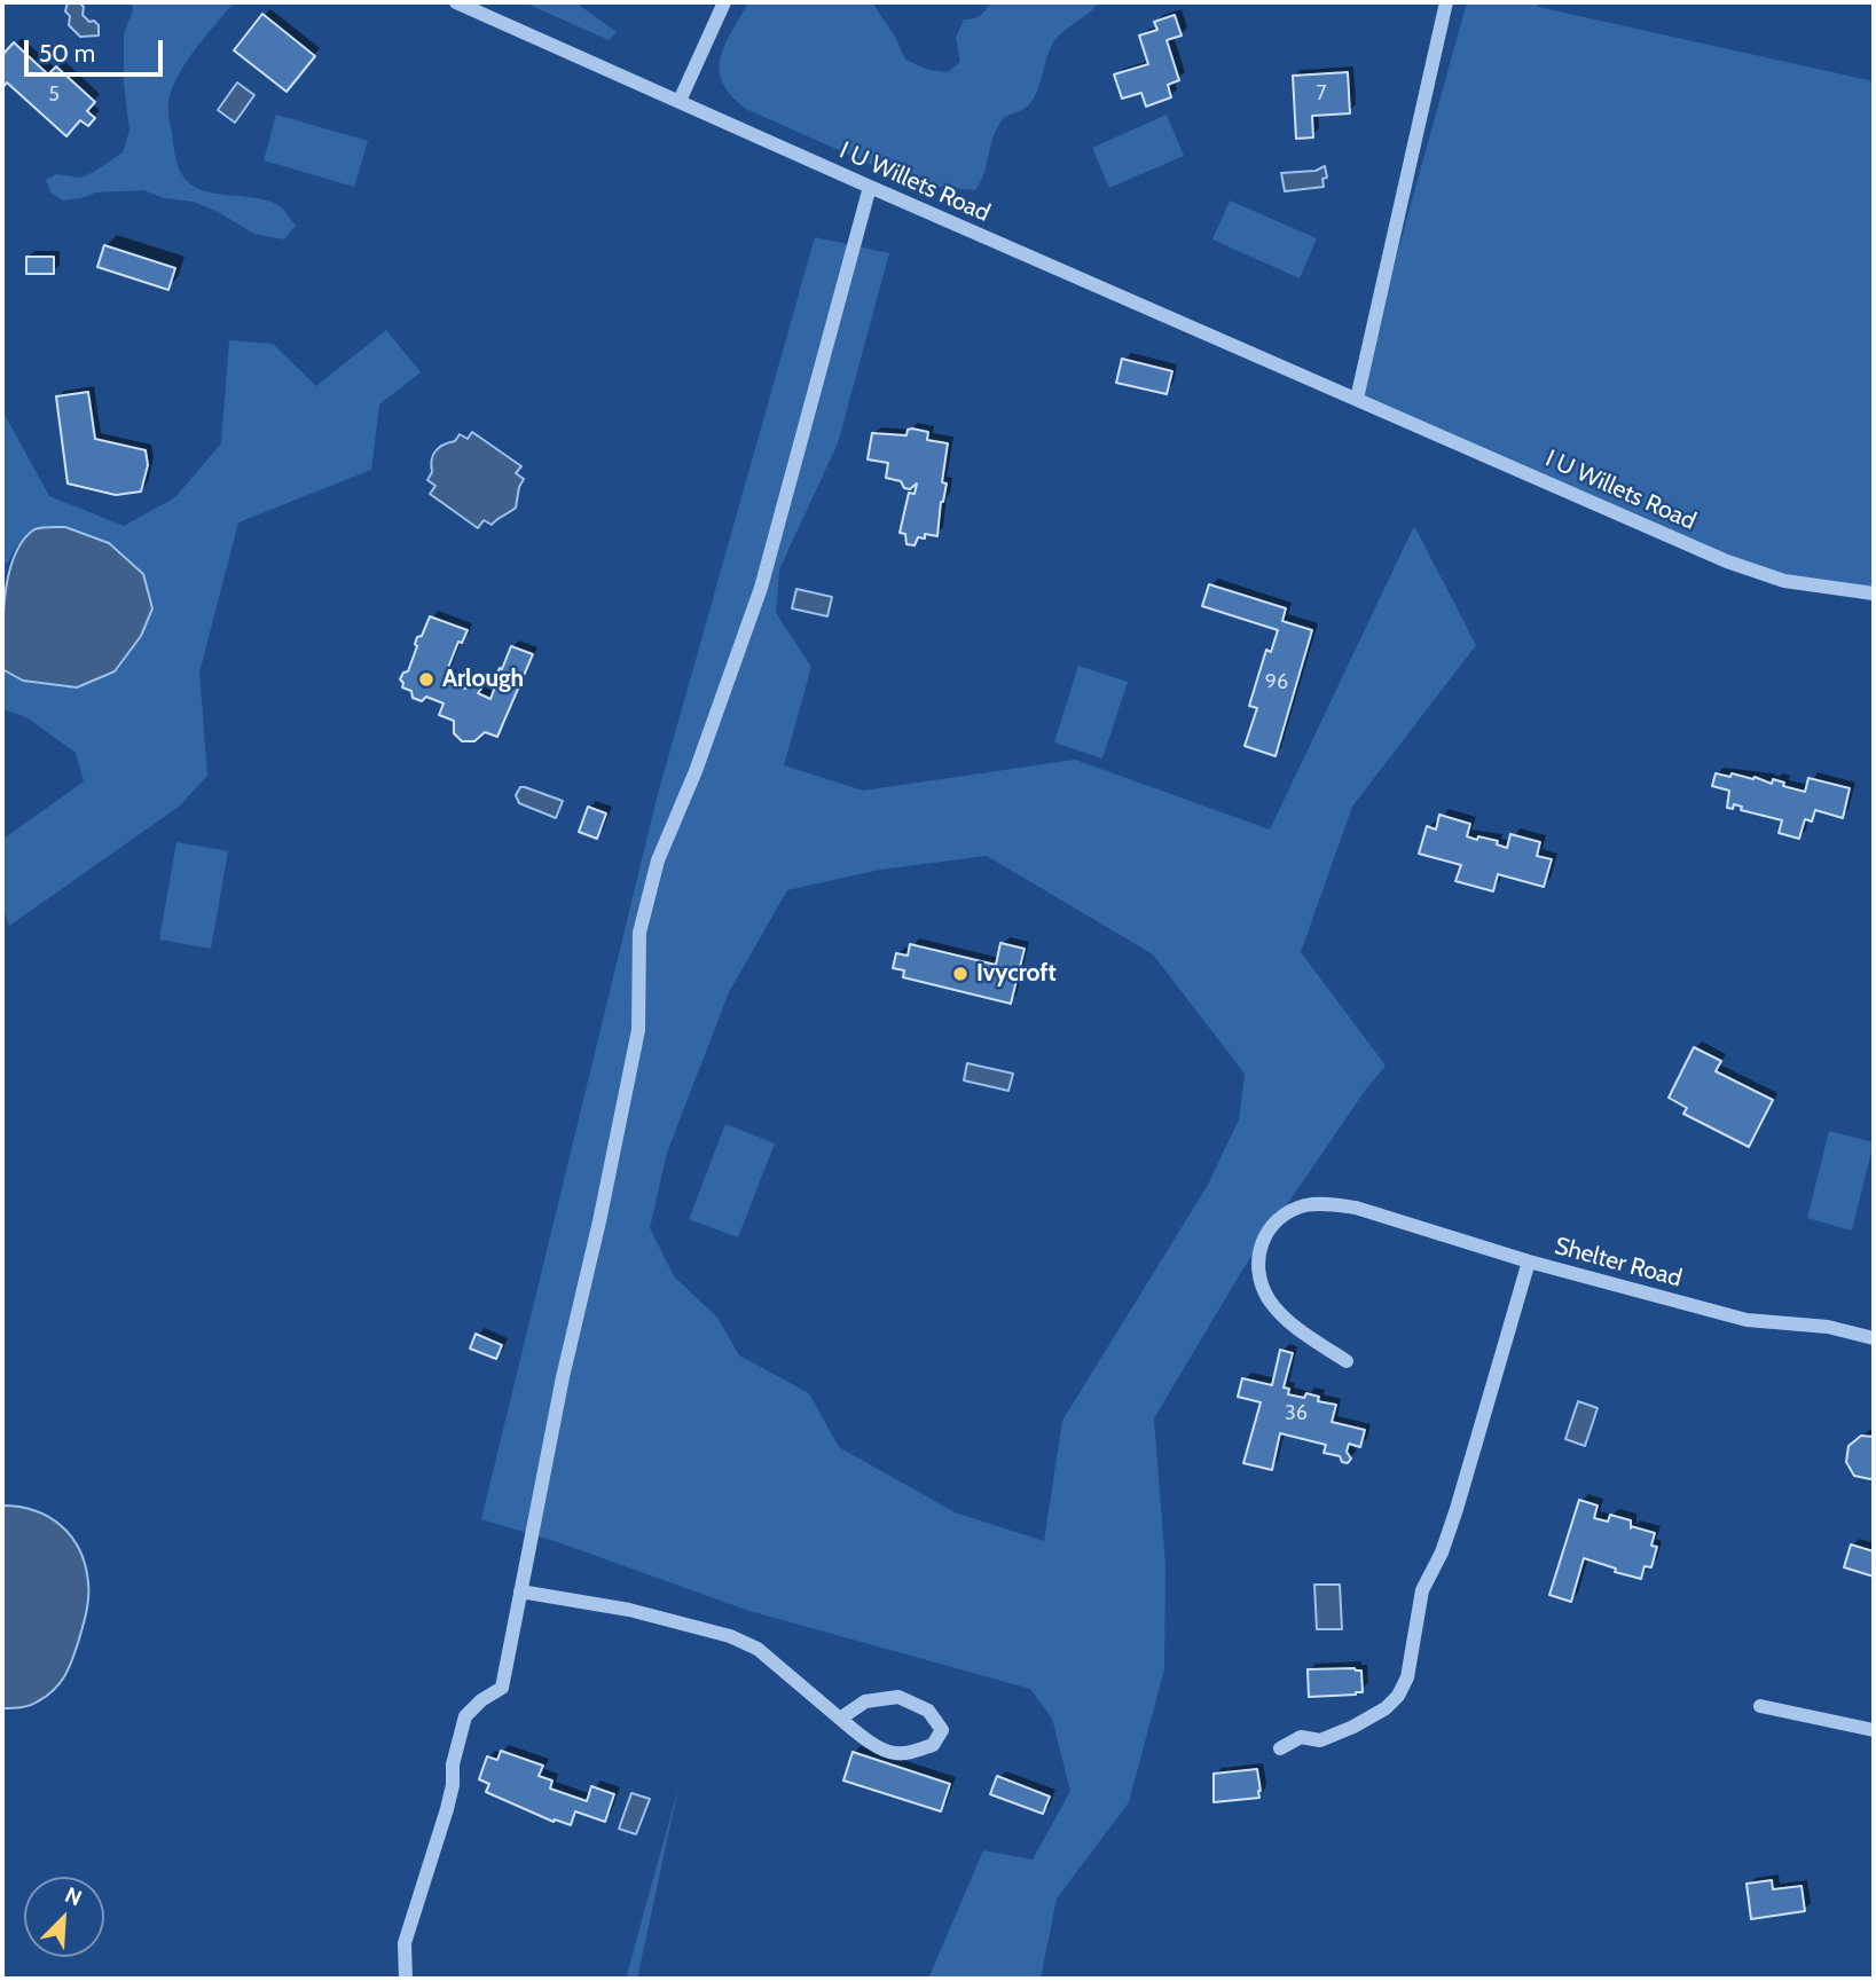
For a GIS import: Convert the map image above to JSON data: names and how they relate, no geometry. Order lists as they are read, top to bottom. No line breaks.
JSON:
{"streets":{"street":["I U Willets Road","Shelter Road"]},"places":["Arlough","Ivycroft"],"house_numbers":["7","5","96","36"],"scale_bar":"50 m","north":"top right"}
